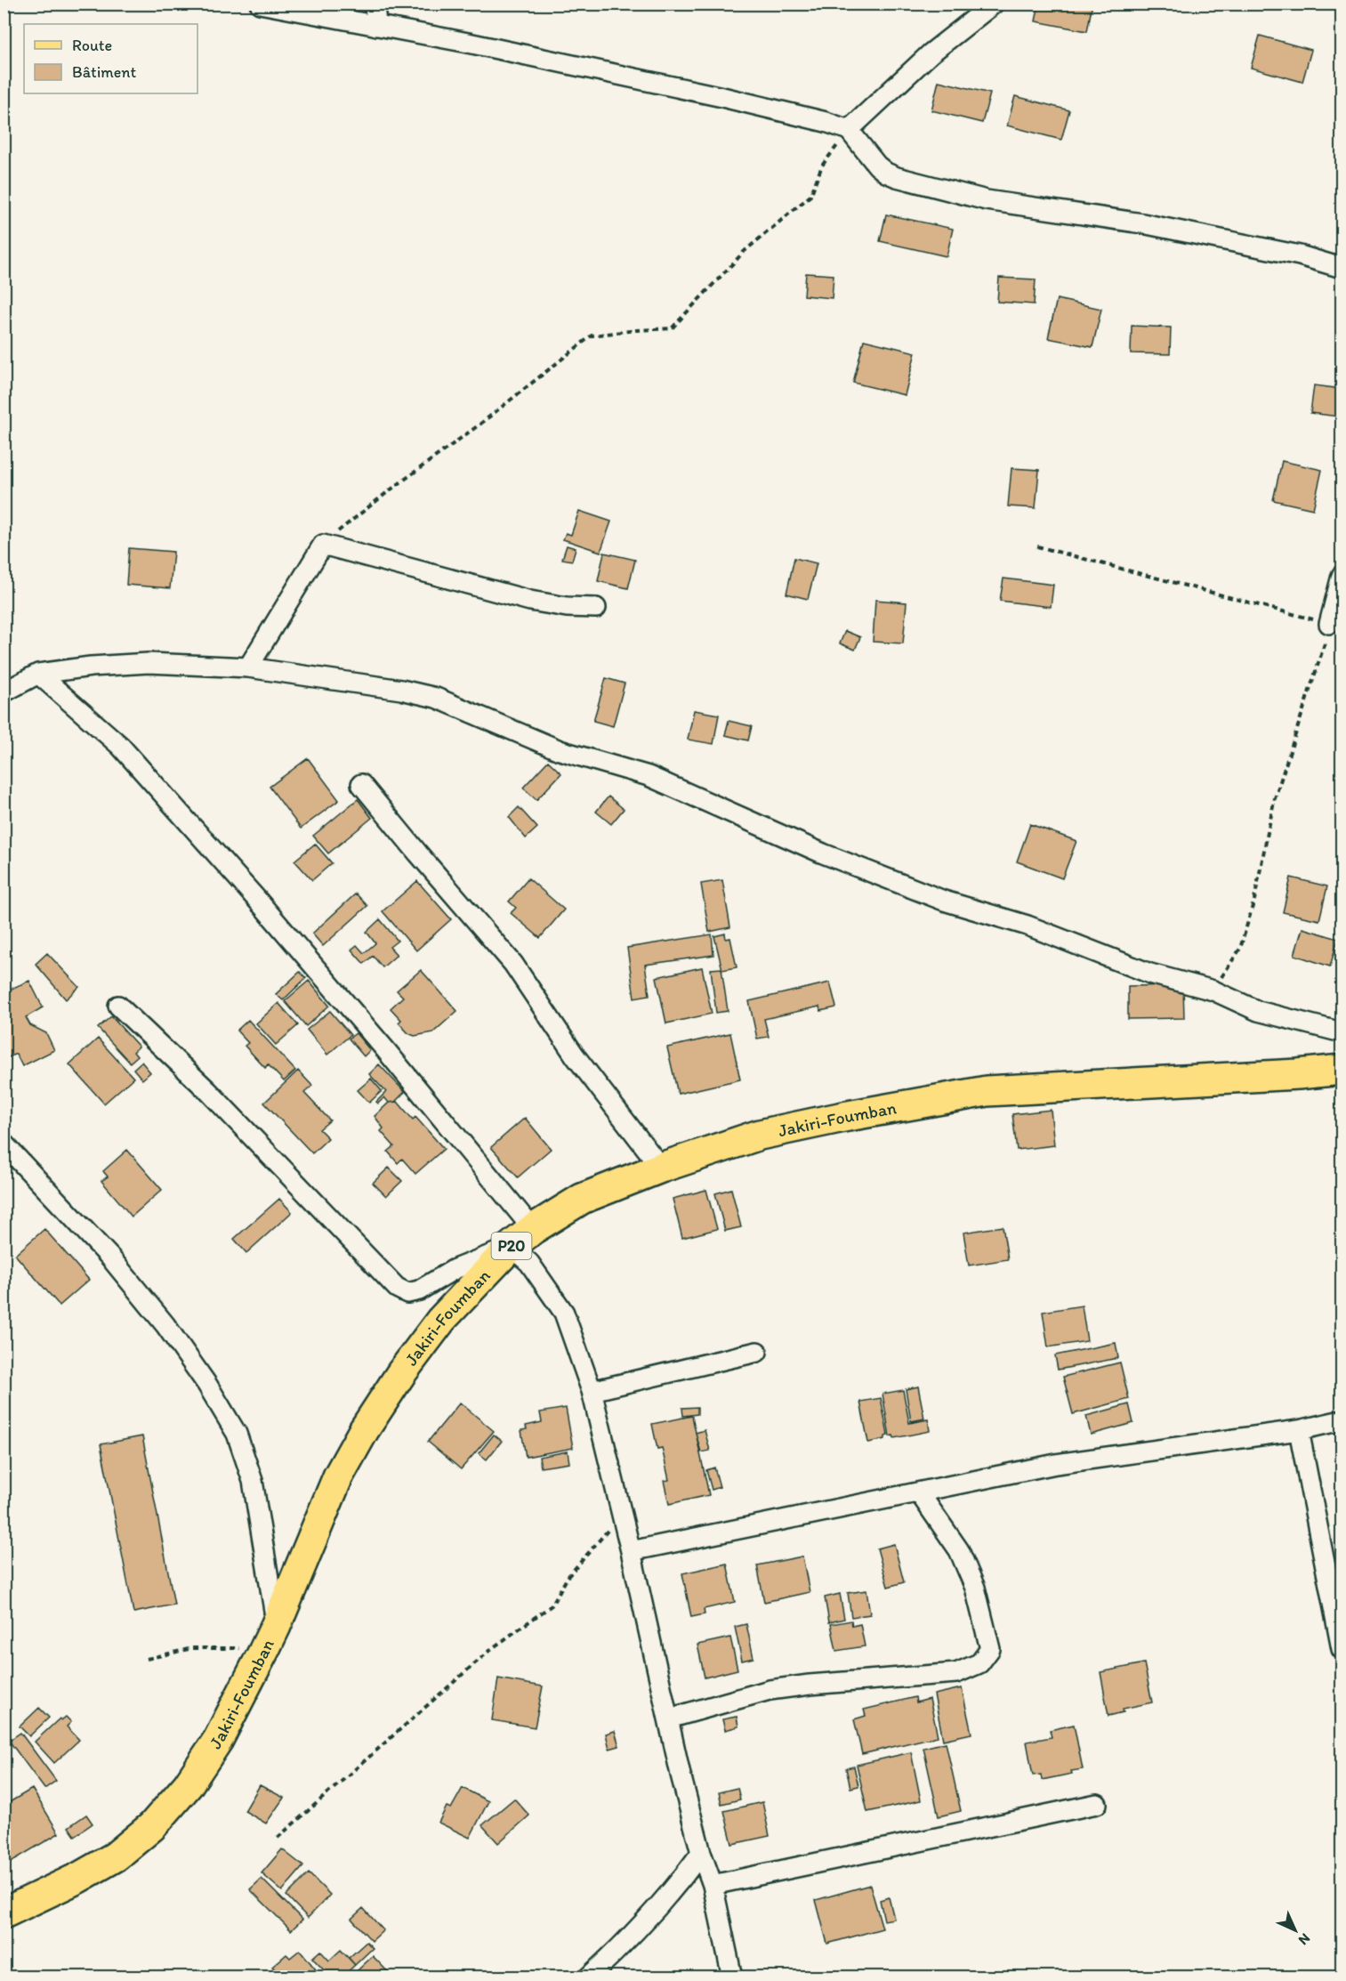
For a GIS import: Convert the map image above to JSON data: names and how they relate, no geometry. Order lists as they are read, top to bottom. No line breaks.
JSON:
{"streets":{"main road":["Jakiri-Foumban","P20"]},"legend":["Route","Bâtiment"],"north":"bottom right"}
